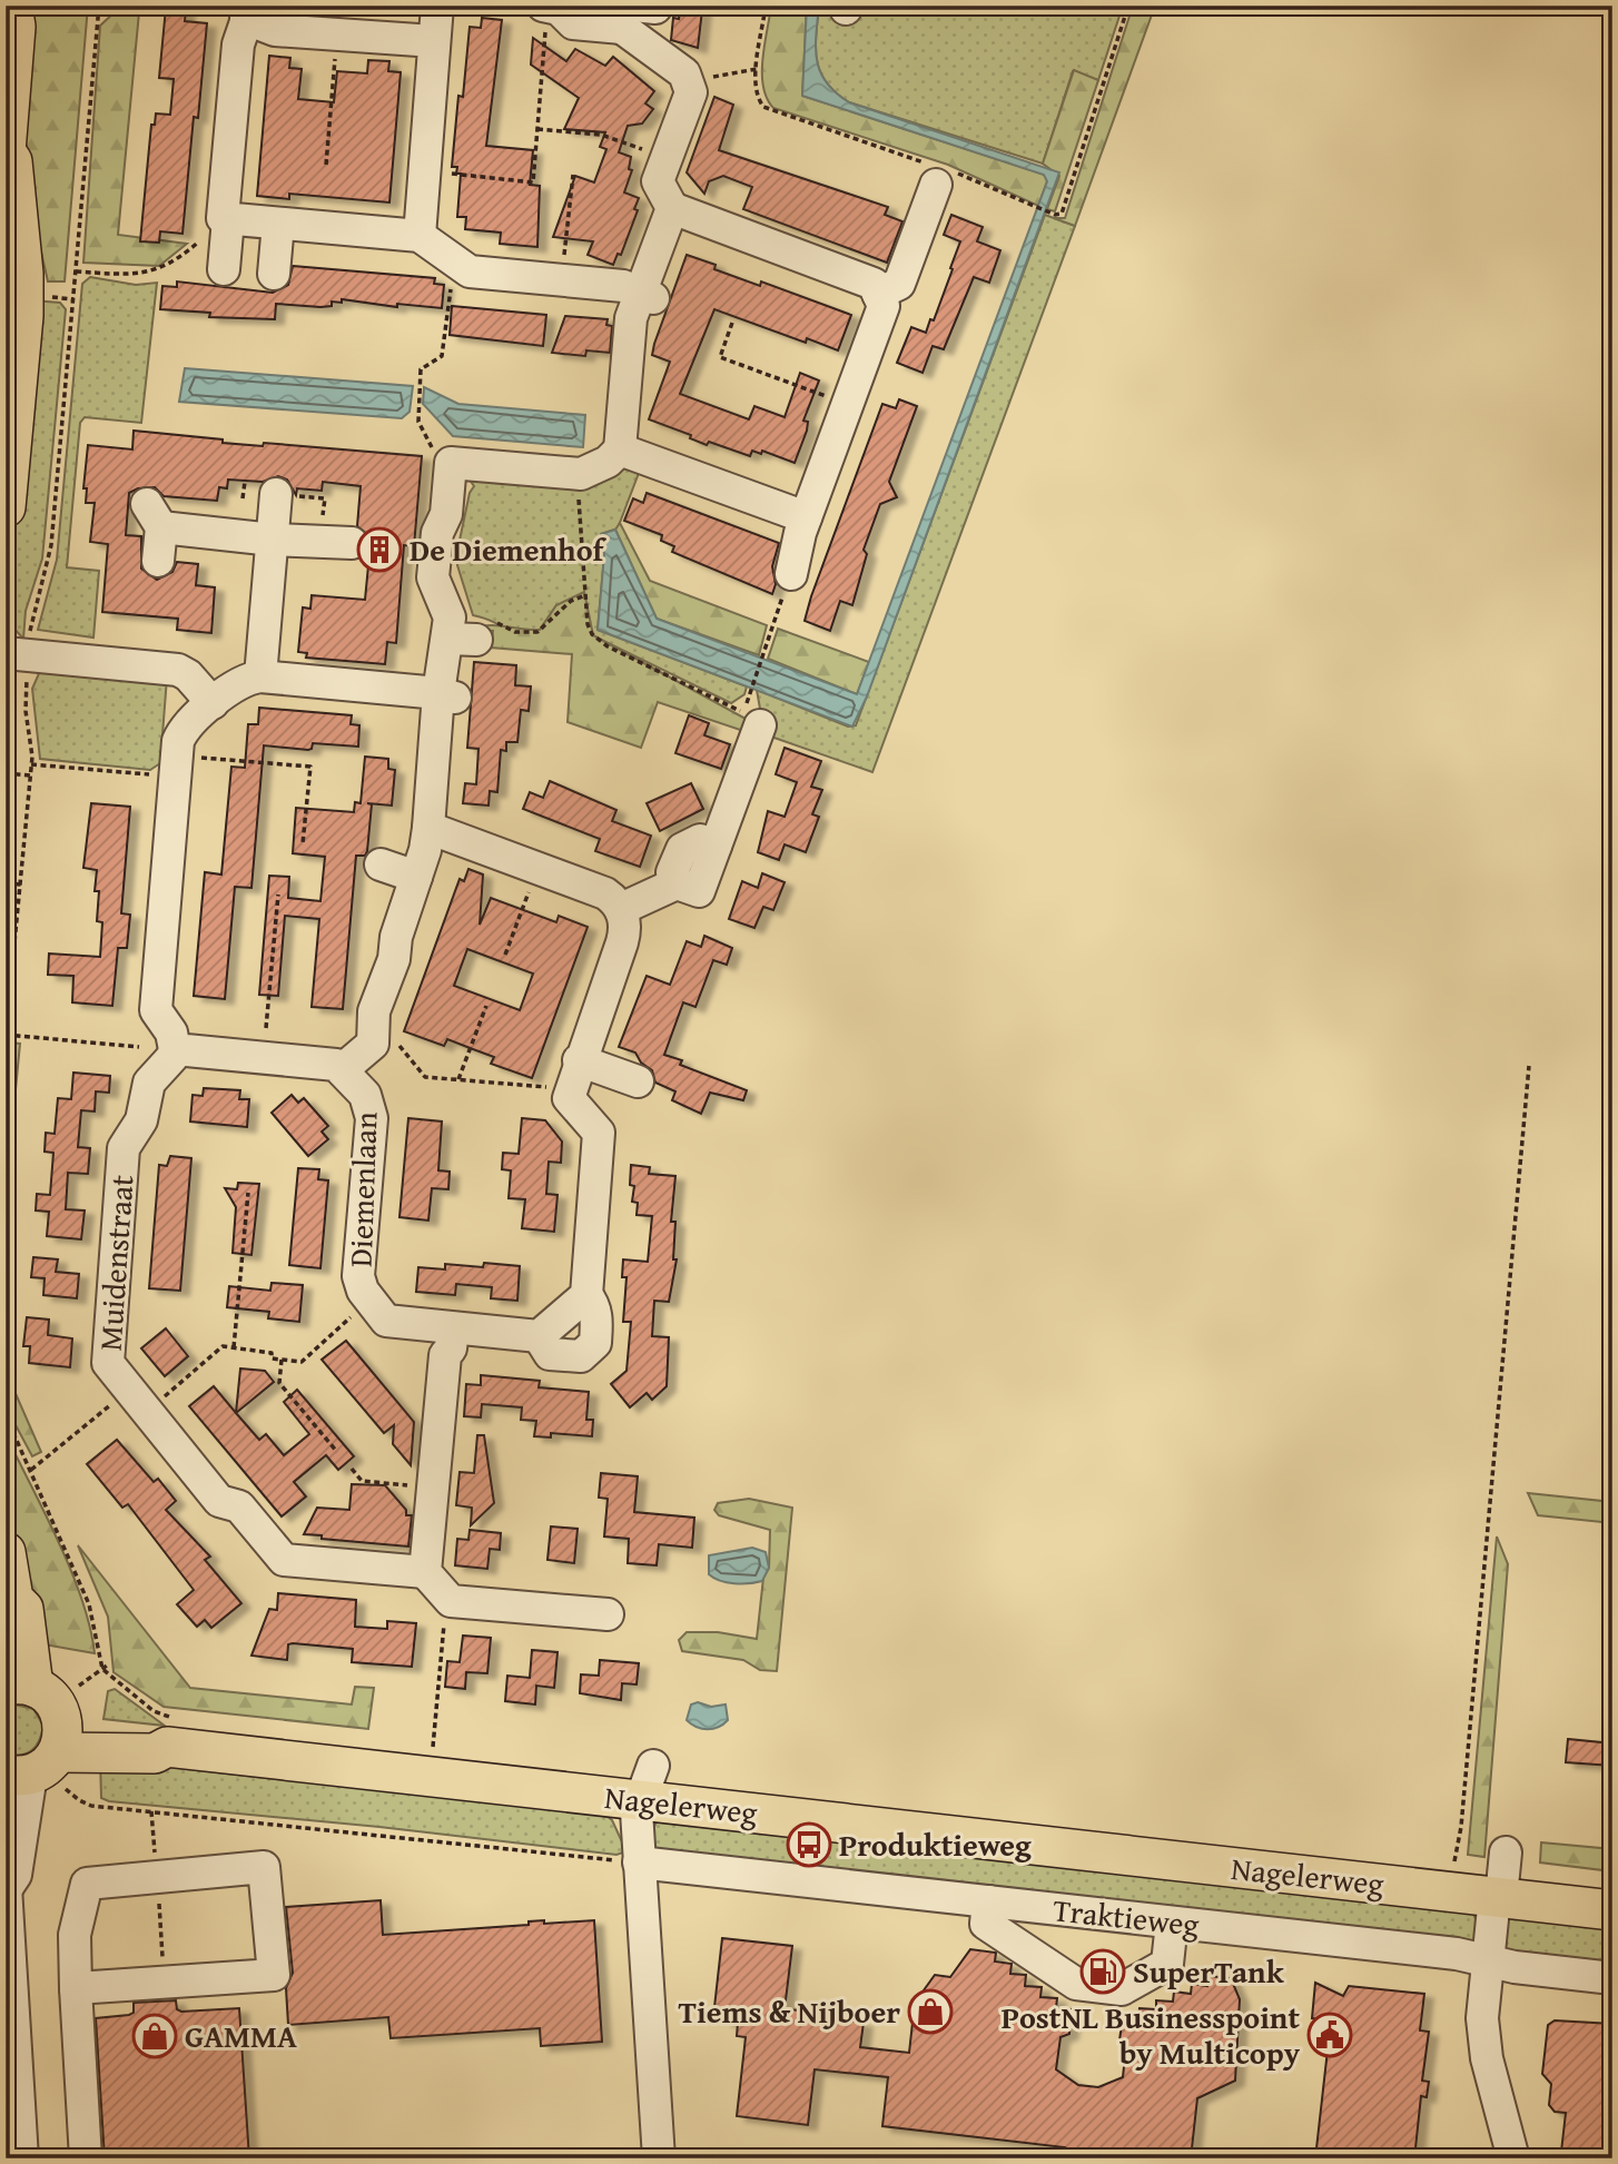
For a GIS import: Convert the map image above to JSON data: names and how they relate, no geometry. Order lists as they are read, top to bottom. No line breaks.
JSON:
{"streets":{"main road":["Nagelerweg"],"street":["Diemenlaan","Muidenstraat","Traktieweg"]},"places":{"building":["De Diemenhof"],"bus stop":["Produktieweg"],"fuel station":["SuperTank"],"shop":["Tiems & Nijboer","GAMMA"],"public building":["PostNL Businesspoint by Multicopy"]}}
